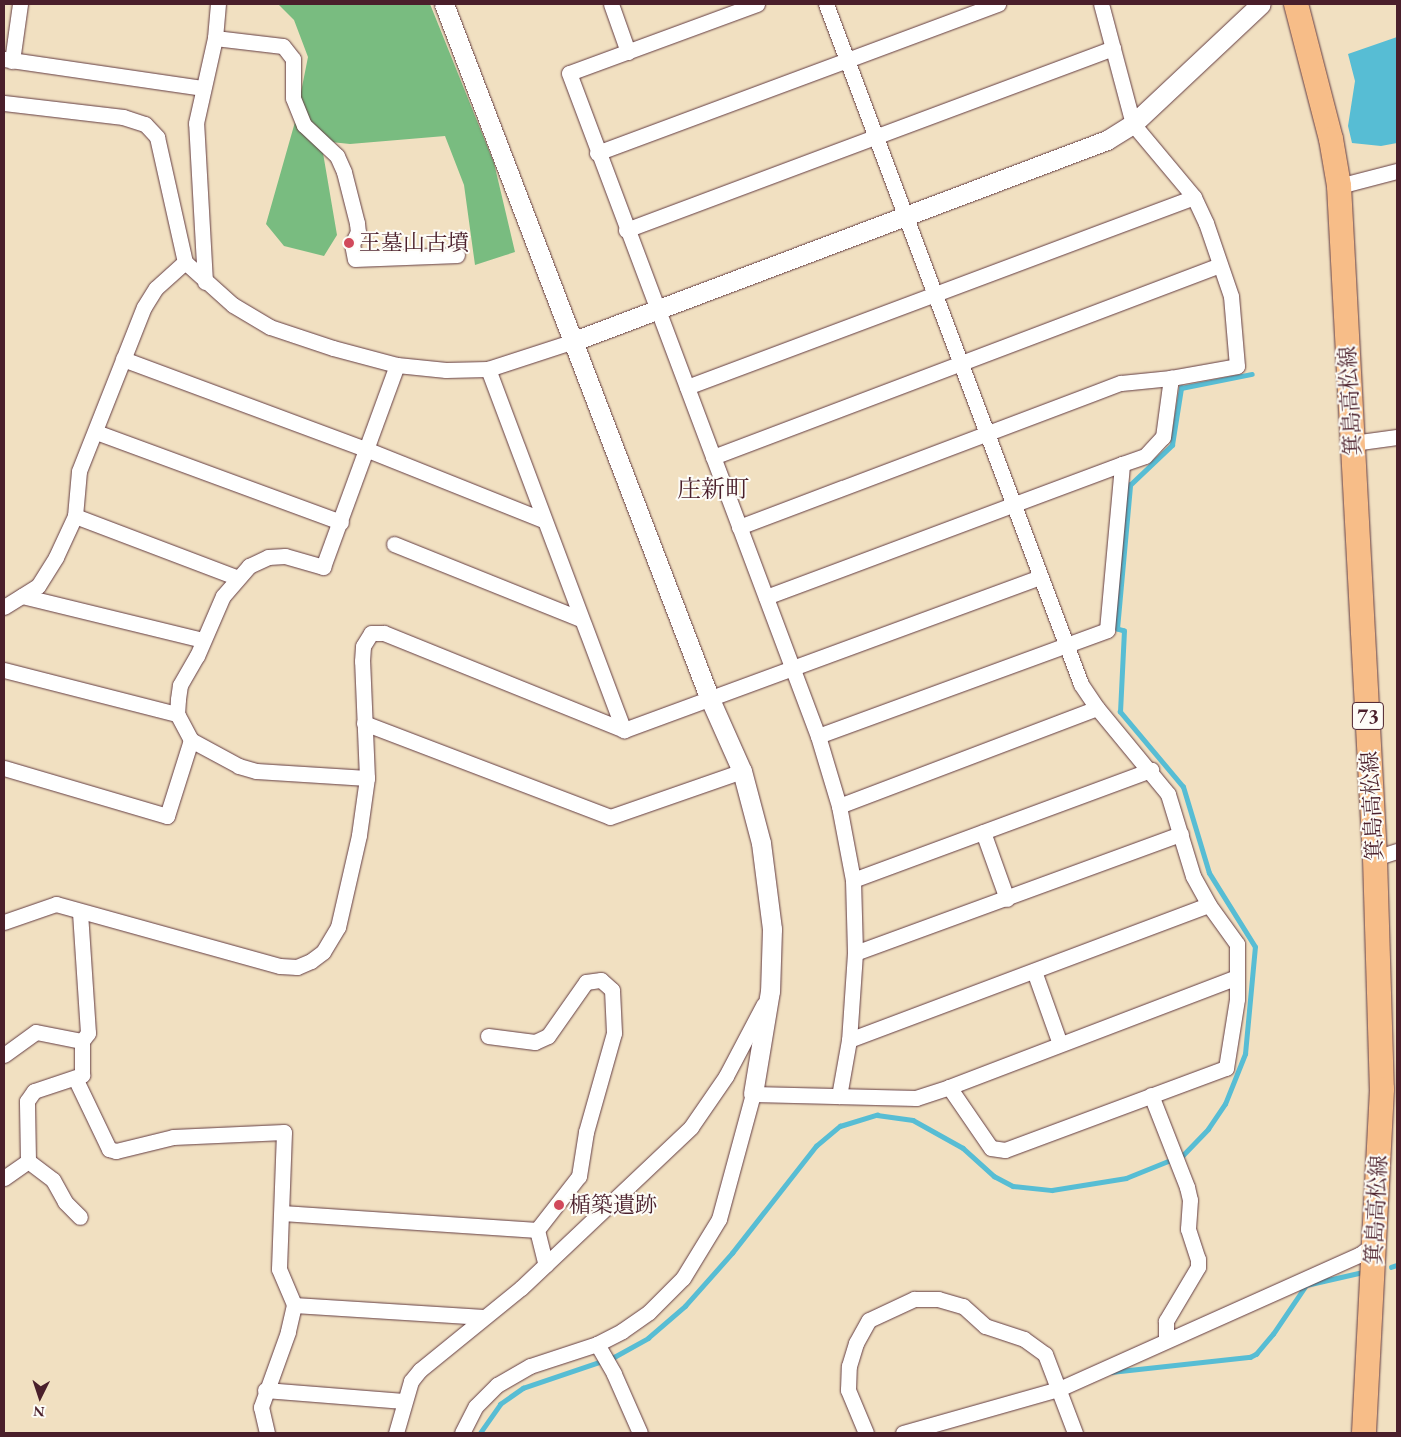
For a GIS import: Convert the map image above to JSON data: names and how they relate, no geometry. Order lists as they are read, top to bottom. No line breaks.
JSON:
{"streets":{"main road":["箕島高松線","73"]},"districts":["庄新町"],"places":["王墓山古墳","楯築遺跡"],"north":"bottom"}
